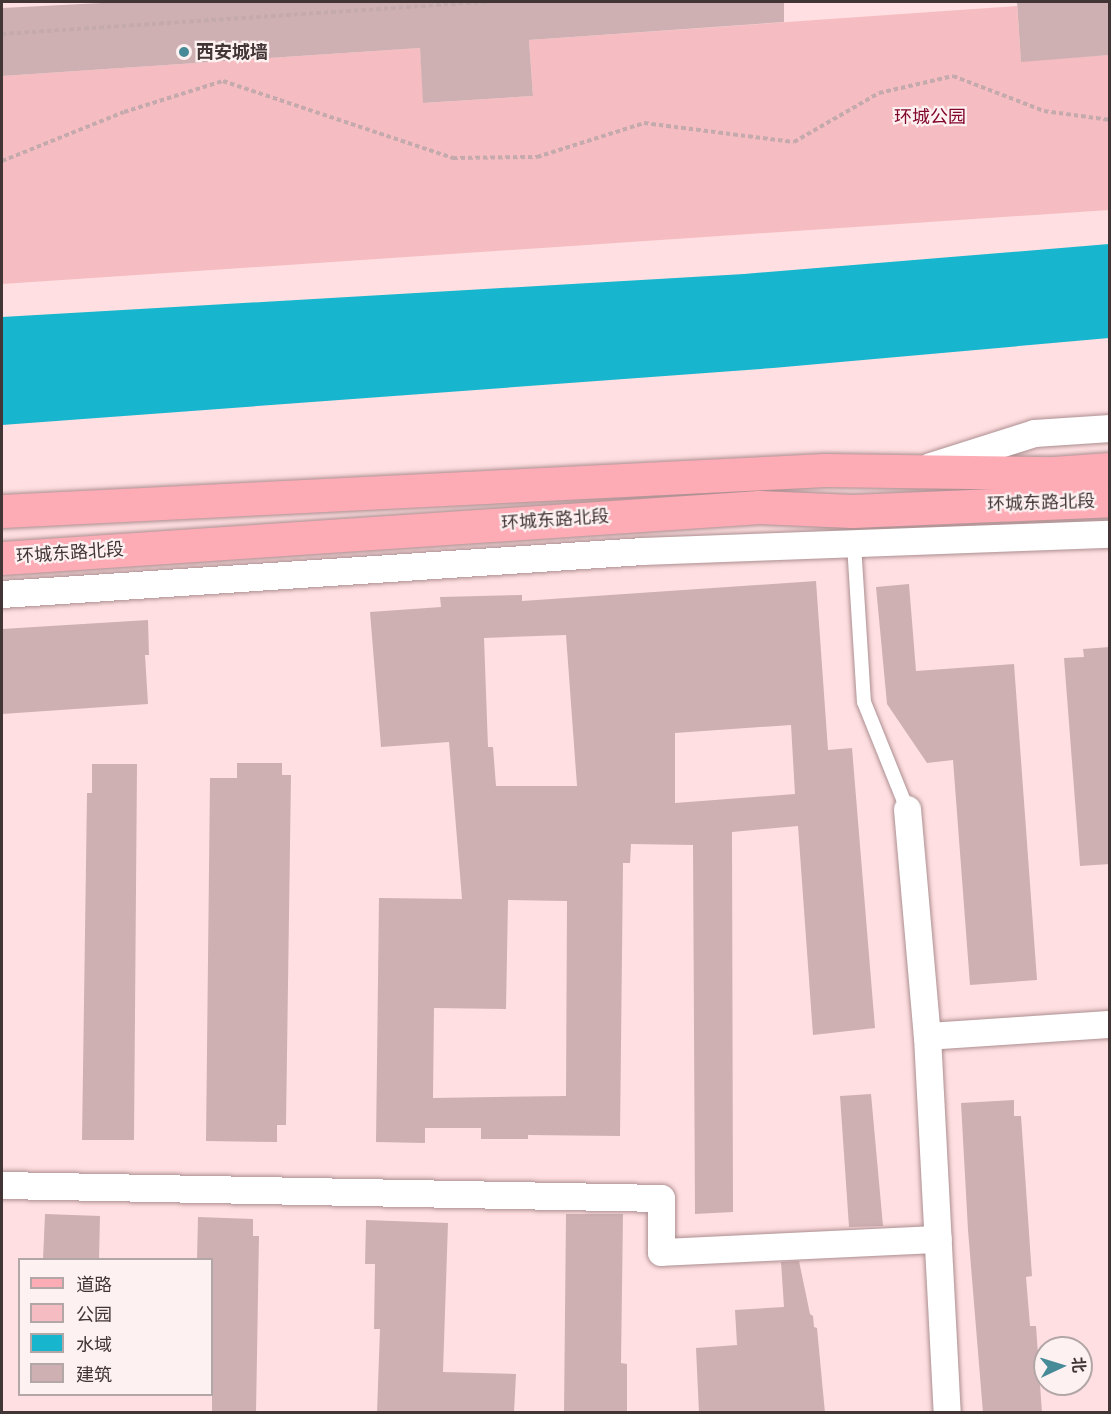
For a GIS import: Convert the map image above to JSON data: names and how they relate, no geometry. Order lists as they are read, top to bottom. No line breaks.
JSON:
{"streets":{"main road":["环城东路北段"]},"parks":["环城公园"],"places":["西安城墙"],"legend":["道路","公园","水域","建筑"],"north":"right"}
